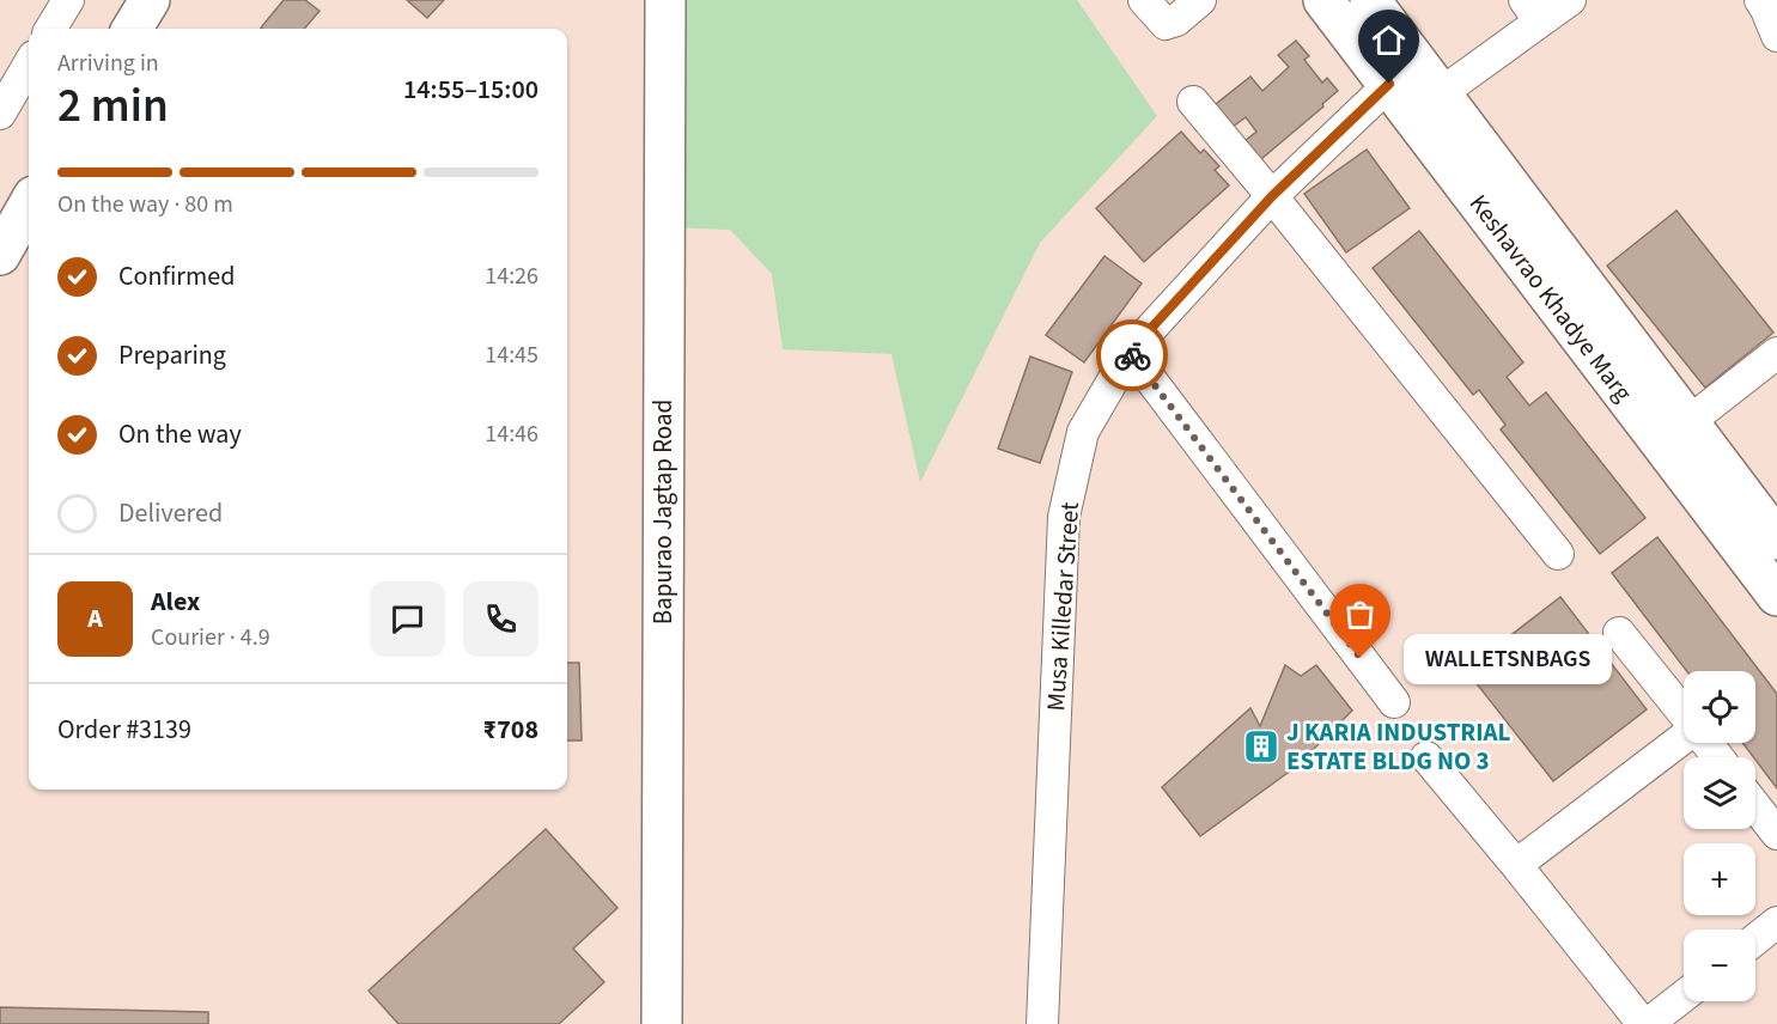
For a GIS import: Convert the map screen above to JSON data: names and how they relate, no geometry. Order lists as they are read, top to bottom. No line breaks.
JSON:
{"streets":{"main road":["Keshavrao Khadye Marg","Bapurao Jagtap Road"],"street":["Musa Killedar Street"]},"crossings":[["Keshavrao Khadye Marg","Musa Killedar Street"]],"places":{"other":["WALLETSNBAGS"],"building":["J KARIA INDUSTRIAL ESTATE BLDG NO 3"]},"page":{"heading":["2 min","Arriving in","14:55–15:00"],"panel":["Alex","Courier · 4.9","Order #3139","₹708"],"bar":"On the way · 80 m","list":[["Confirmed","14:26"],["Preparing","14:45"],["On the way","14:46"],"Delivered"],"round":"A","bubble":"WALLETSNBAGS","map_buttons":["+","−"]}}
